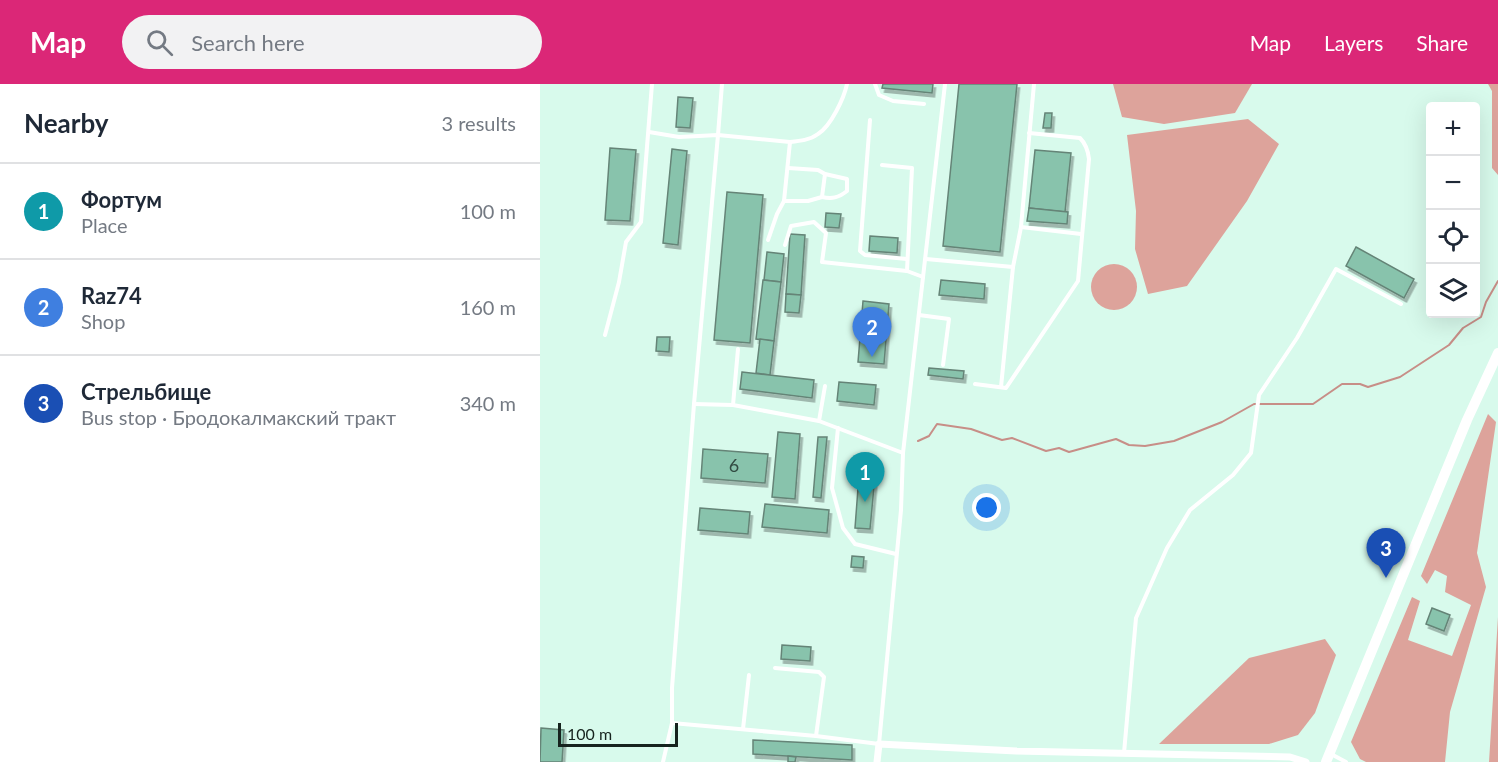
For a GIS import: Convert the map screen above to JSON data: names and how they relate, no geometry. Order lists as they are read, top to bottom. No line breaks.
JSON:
{"house_numbers":["6"],"scale_bar":"100 m","page":{"header":"Map","search":"Search here","nav":["Map","Layers","Share"],"heading":["Nearby","3 results"],"map_buttons":["+","−"],"list":[{"mark":"1","name":"Фортум","note":"Place","value":"100 m"},{"mark":"2","name":"Raz74","note":"Shop","value":"160 m"},{"mark":"3","name":"Стрельбище","note":"Bus stop · Бродокалмакский тракт","value":"340 m"}],"pins":["2","1","3"],"scale":"100 m"}}
